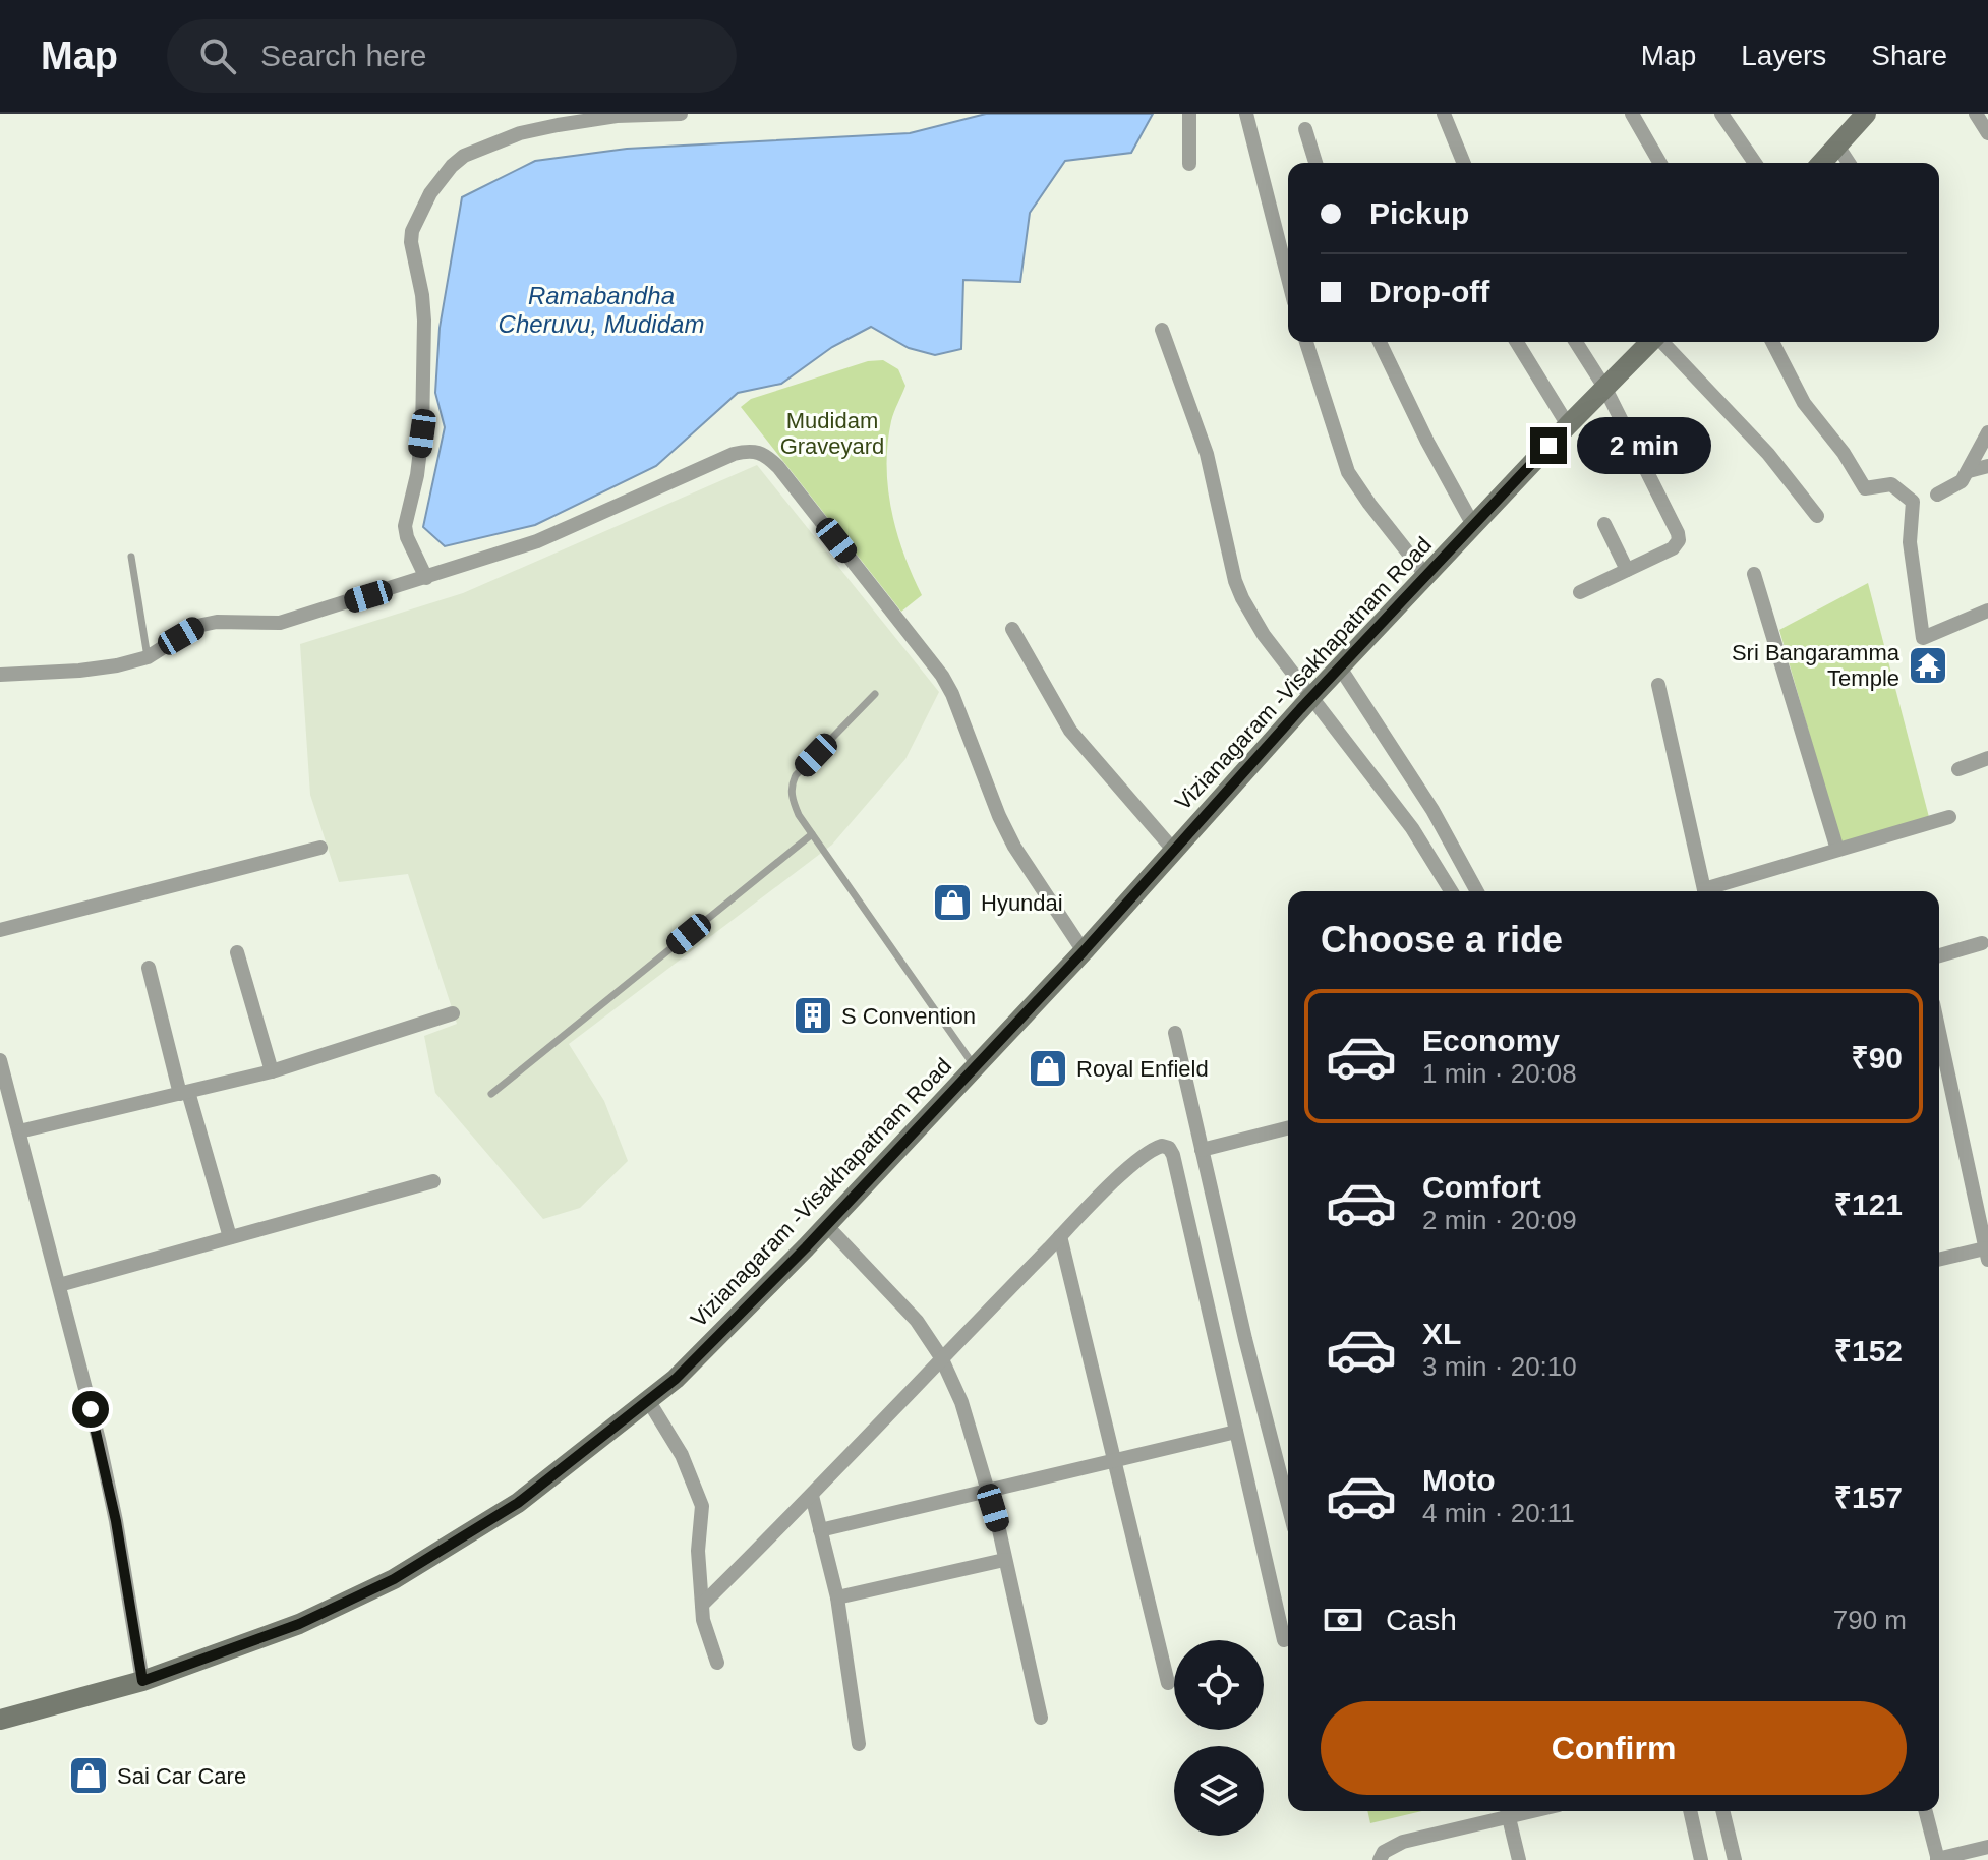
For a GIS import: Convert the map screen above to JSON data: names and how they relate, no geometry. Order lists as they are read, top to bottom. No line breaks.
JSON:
{"streets":{"main road":["Vizianagaram -Visakhapatnam Road"]},"water":["Ramabandha Cheruvu, Mudidam"],"parks":["Mudidam Graveyard"],"places":{"temple":["Sri Bangaramma Temple"],"shop":["Hyundai","Royal Enfield","Sai Car Care"],"building":["S Convention"]},"page":{"header":"Map","search":"Search here","nav":["Map","Layers","Share"],"banner":["Pickup","Drop-off"],"bubble":"2 min","heading":"Choose a ride","list":[{"name":"Economy","note":"1 min · 20:08","value":"₹90"},{"name":"Comfort","note":"2 min · 20:09","value":"₹121"},{"name":"XL","note":"3 min · 20:10","value":"₹152"},{"name":"Moto","note":"4 min · 20:11","value":"₹157"}],"pay":["Cash","790 m"],"buttons":"Confirm"}}
